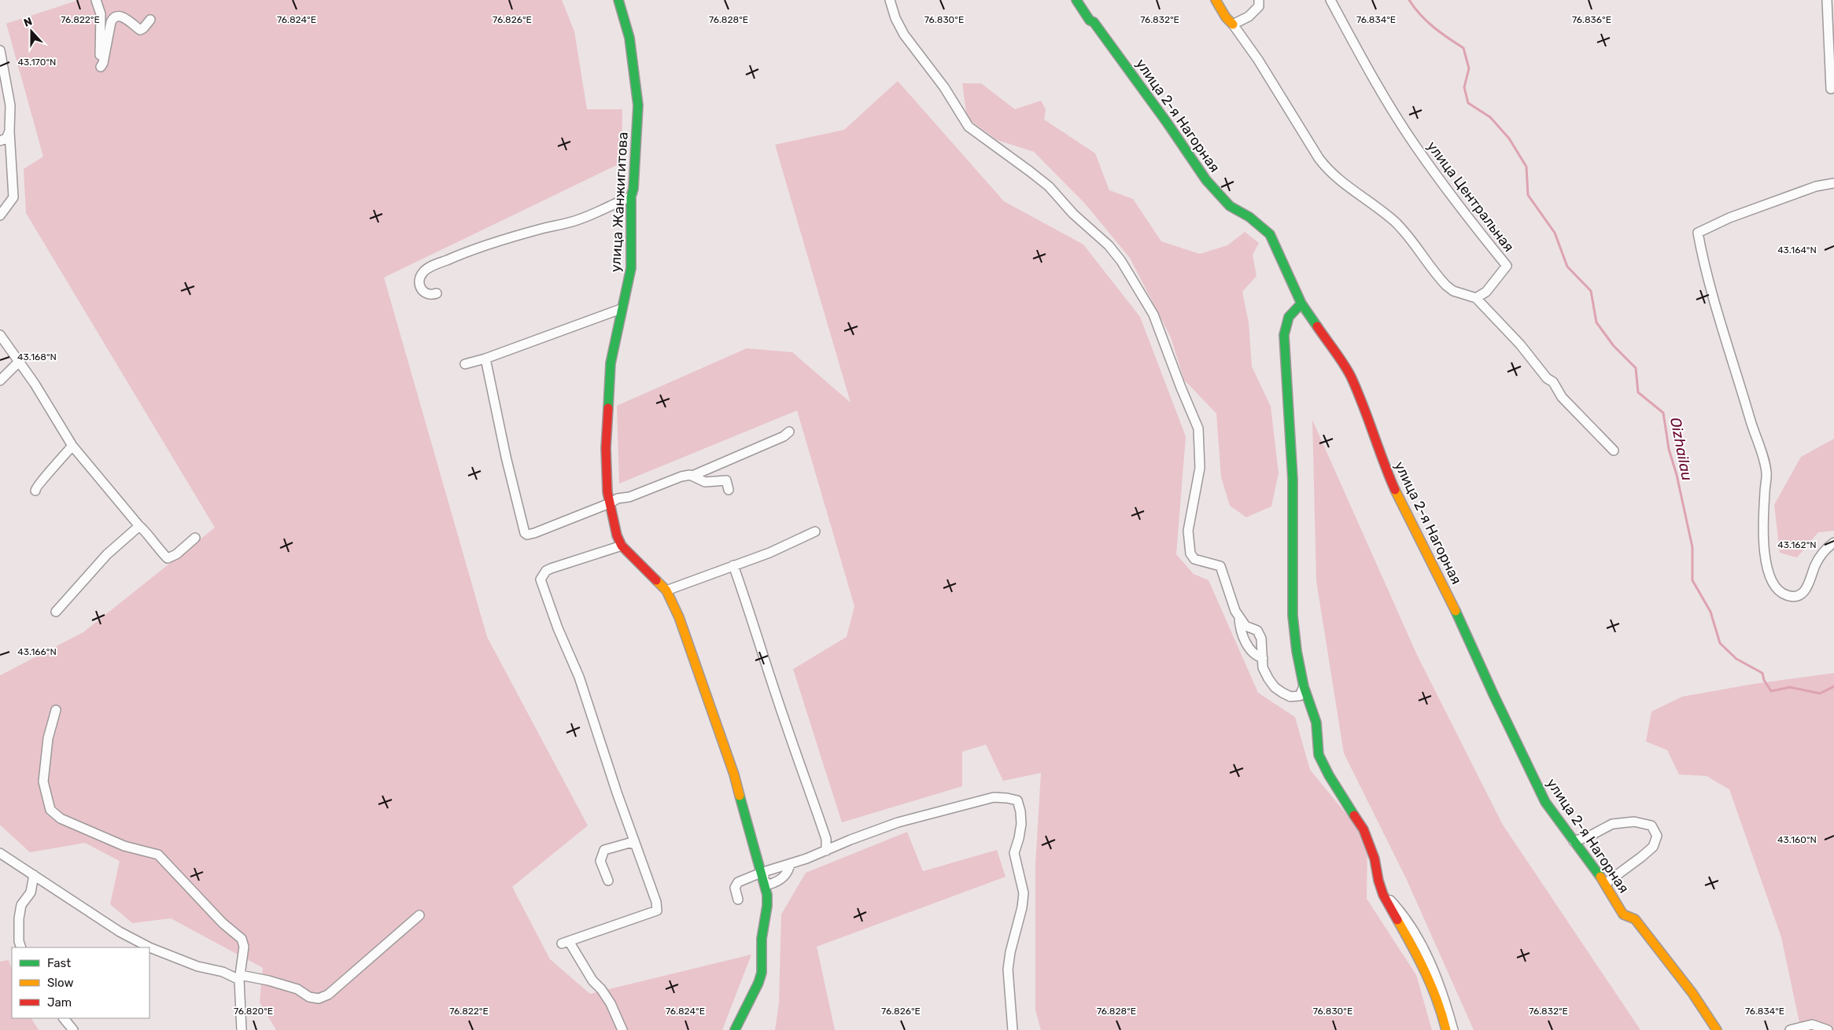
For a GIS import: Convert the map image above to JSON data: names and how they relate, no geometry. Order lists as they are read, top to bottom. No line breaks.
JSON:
{"streets":{"street":["улица 2-я Нагорная","улица Центральная","улица Жанжигитова"]},"water":["Oizhailau"],"legend":["Fast","Slow","Jam"],"north":"top","coordinates":["76.822°E","76.824°E","76.826°E","76.828°E","76.830°E","76.832°E","76.834°E","76.836°E","43.170°N","43.164°N","43.168°N","43.162°N","43.166°N","43.160°N","76.820°E"]}
